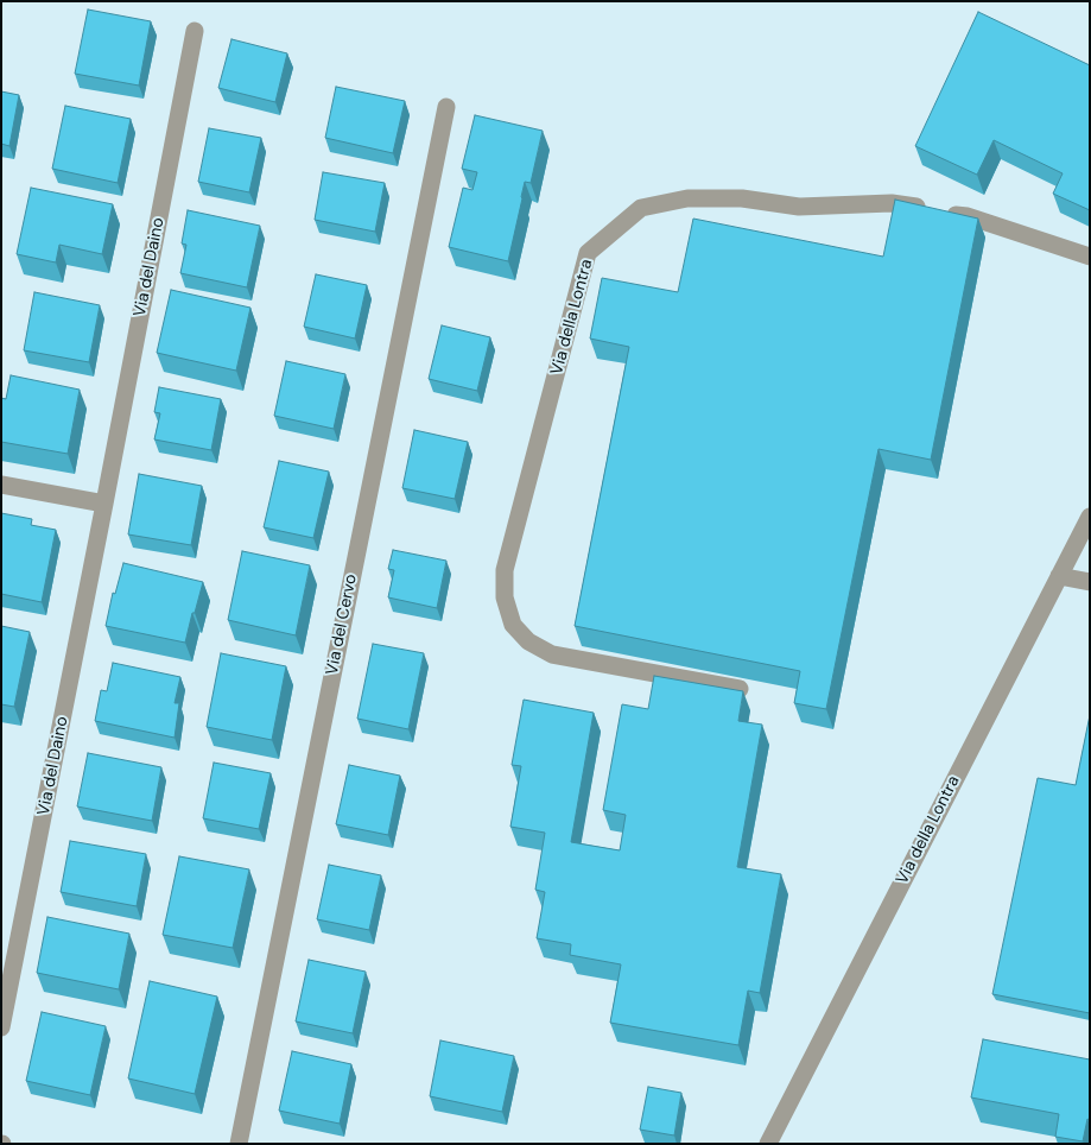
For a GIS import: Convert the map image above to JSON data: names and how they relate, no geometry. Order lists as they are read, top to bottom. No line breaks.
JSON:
{"streets":{"street":["Via del Daino","Via della Lontra","Via del Cervo"]}}
